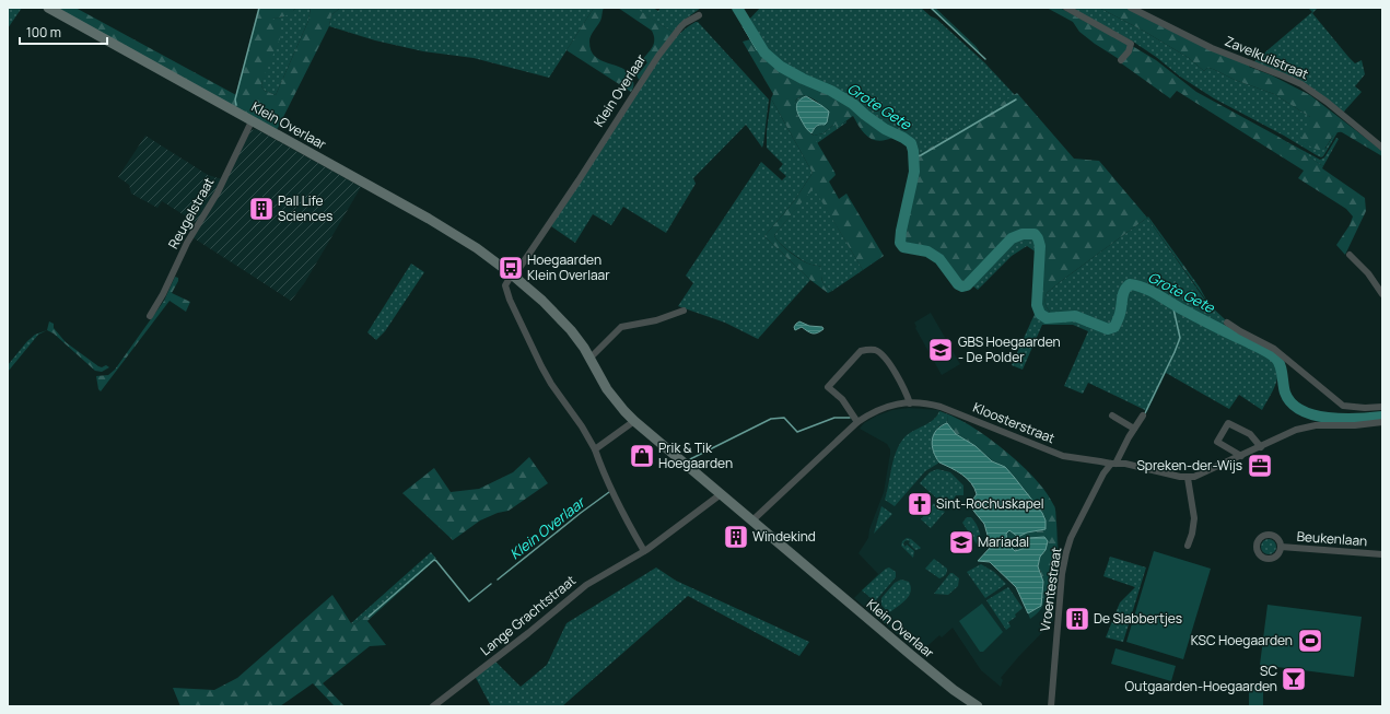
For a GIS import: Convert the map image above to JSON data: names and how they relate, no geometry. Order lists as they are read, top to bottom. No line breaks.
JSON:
{"streets":{"main road":["Klein Overlaar"],"street":["Zavelkuilstraat","Reugelstraat","Kloosterstraat","Beukenlaan","Vroentestraat","Lange Grachtstraat"]},"crossings":[["Klein Overlaar","Reugelstraat"],["Klein Overlaar","Kloosterstraat"],["Klein Overlaar","Lange Grachtstraat"],["Kloosterstraat","Vroentestraat"]],"water":["Grote Gete","Klein Overlaar"],"places":{"building":["Pall Life Sciences","Windekind","De Slabbertjes"],"bus stop":["Hoegaarden Klein Overlaar"],"school or university":["GBS Hoegaarden - De Polder","Mariadal"],"shop":["Prik & Tik Hoegaarden"],"office":["Spreken-der-Wijs"],"church":["Sint-Rochuskapel"],"sports":["KSC Hoegaarden"],"bar":["SC Outgaarden-Hoegaarden"]},"scale_bar":"100 m"}
